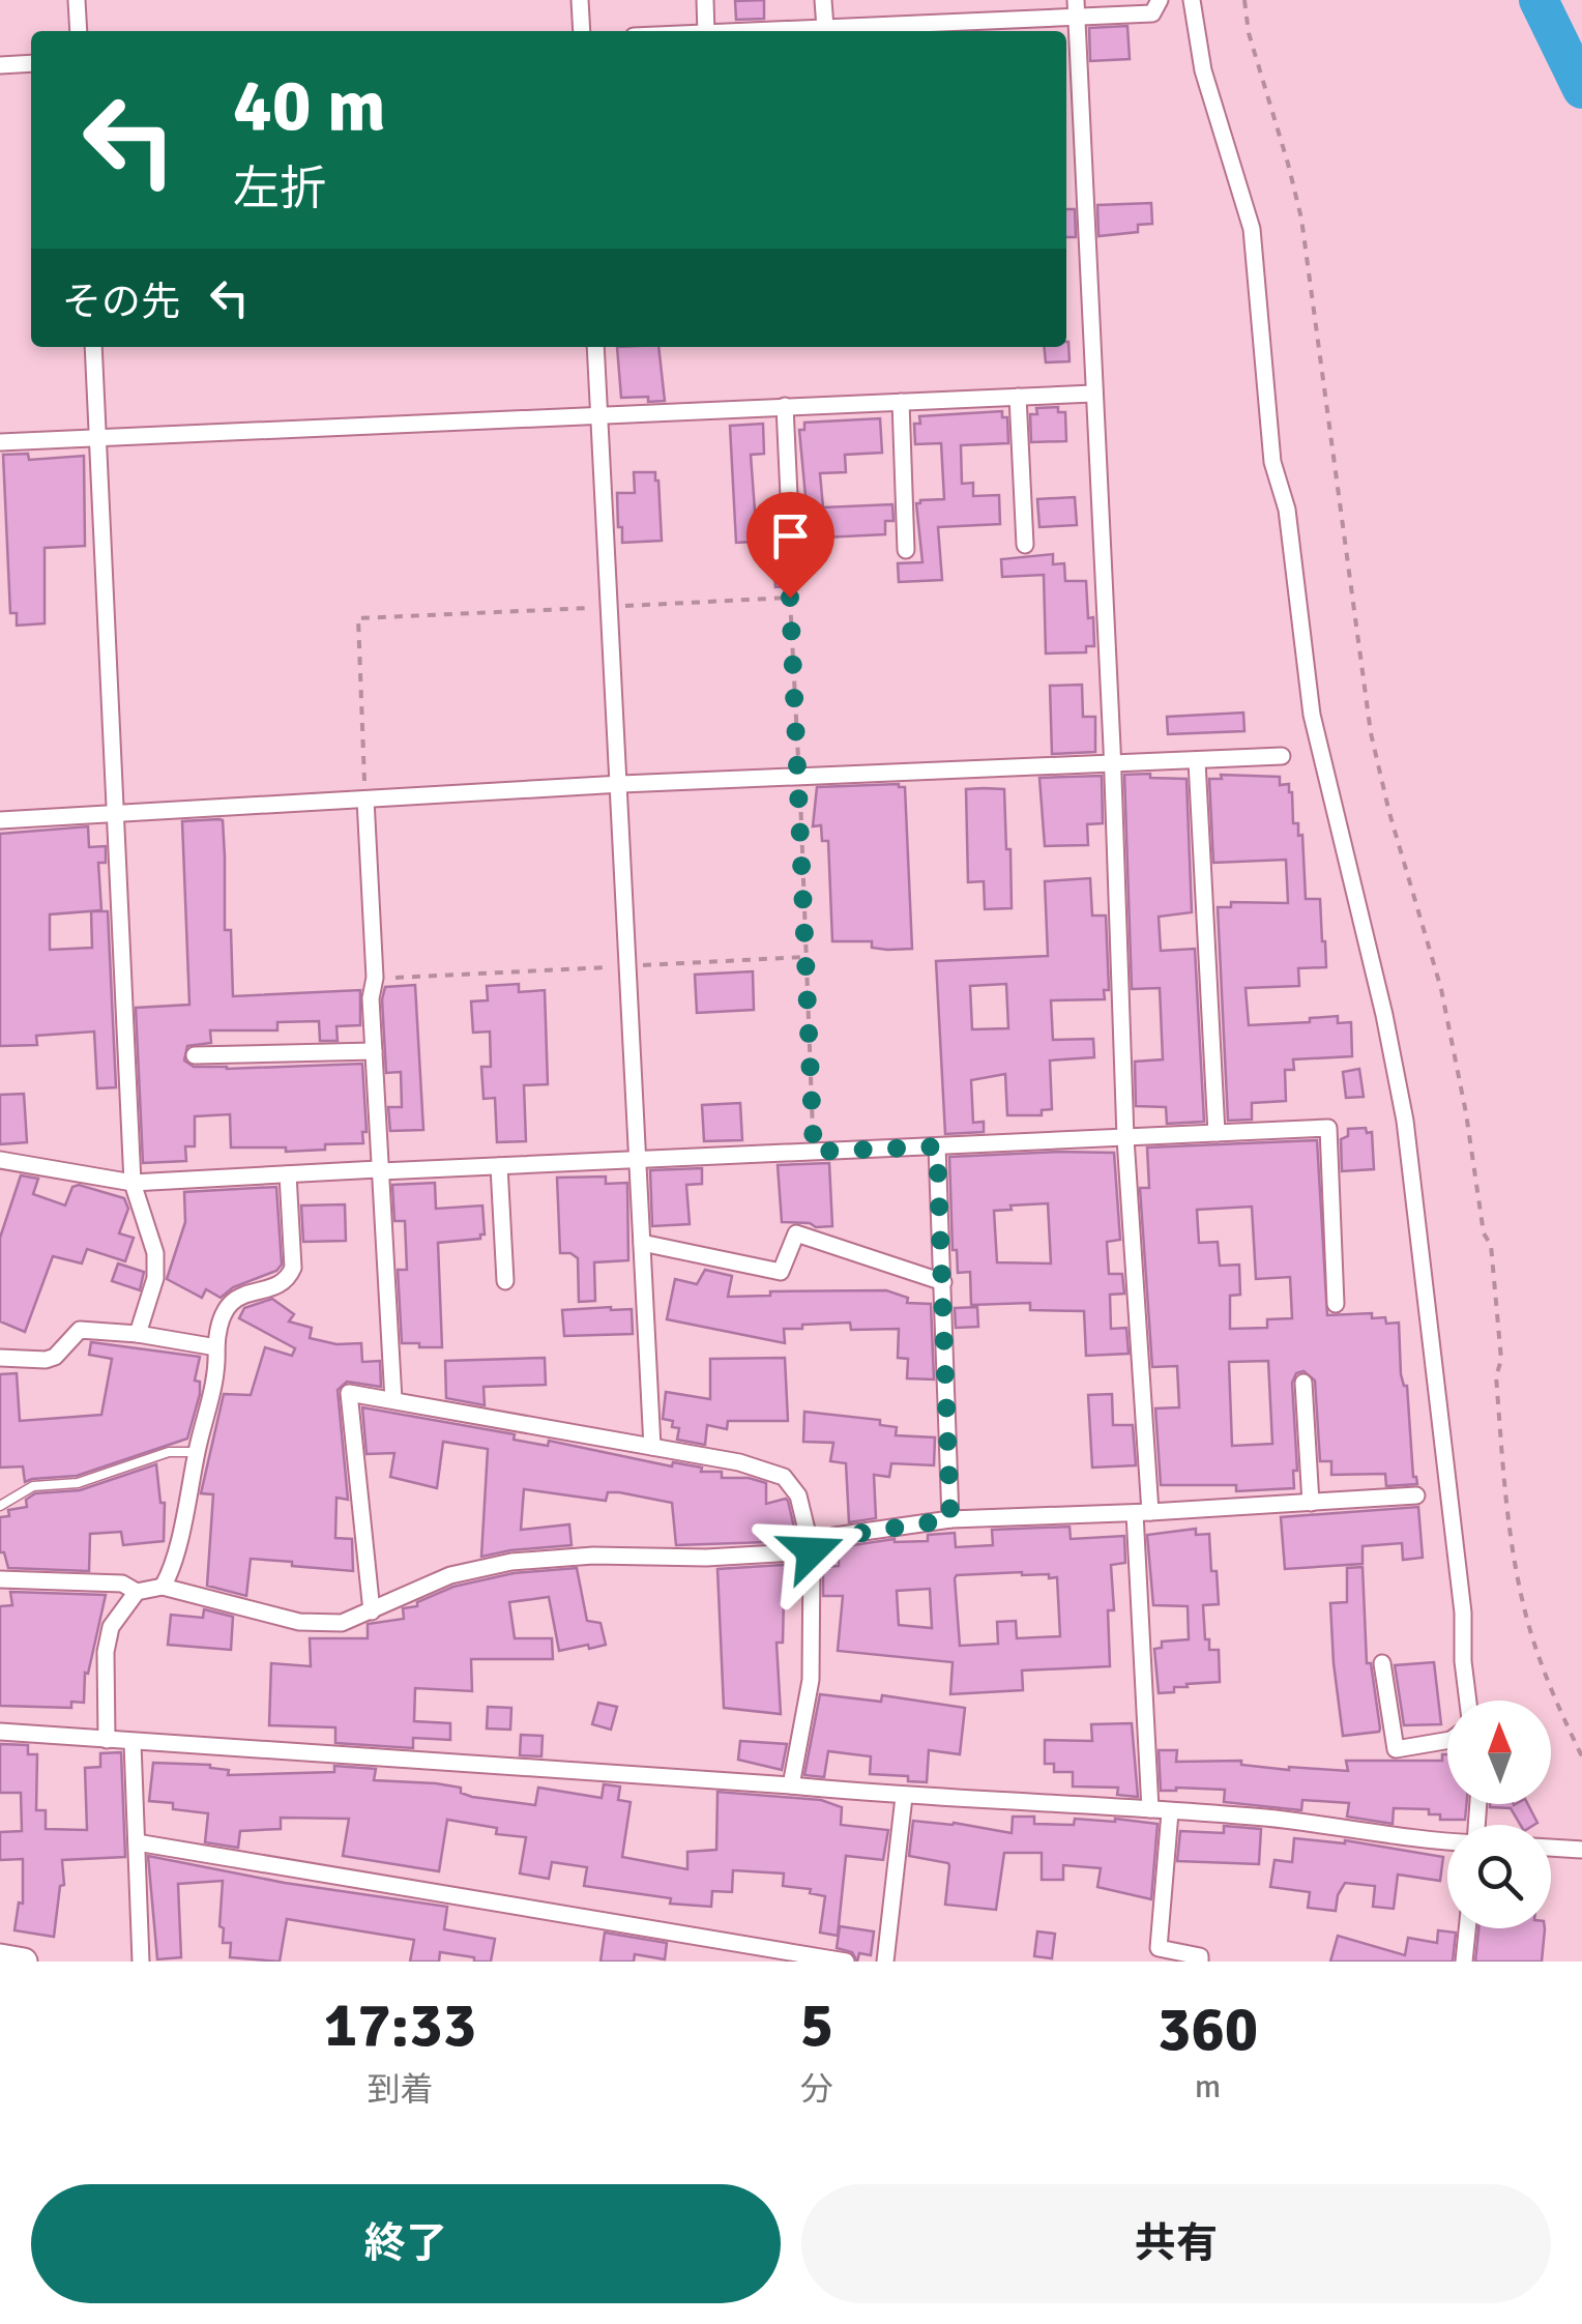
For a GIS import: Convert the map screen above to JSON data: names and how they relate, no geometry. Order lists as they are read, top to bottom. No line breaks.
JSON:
{"north":"top","page":{"turn":["40 m","左折"],"then":"その先","eta":["17:33","到着","5","分","360","m"],"buttons":["終了","共有"]}}
